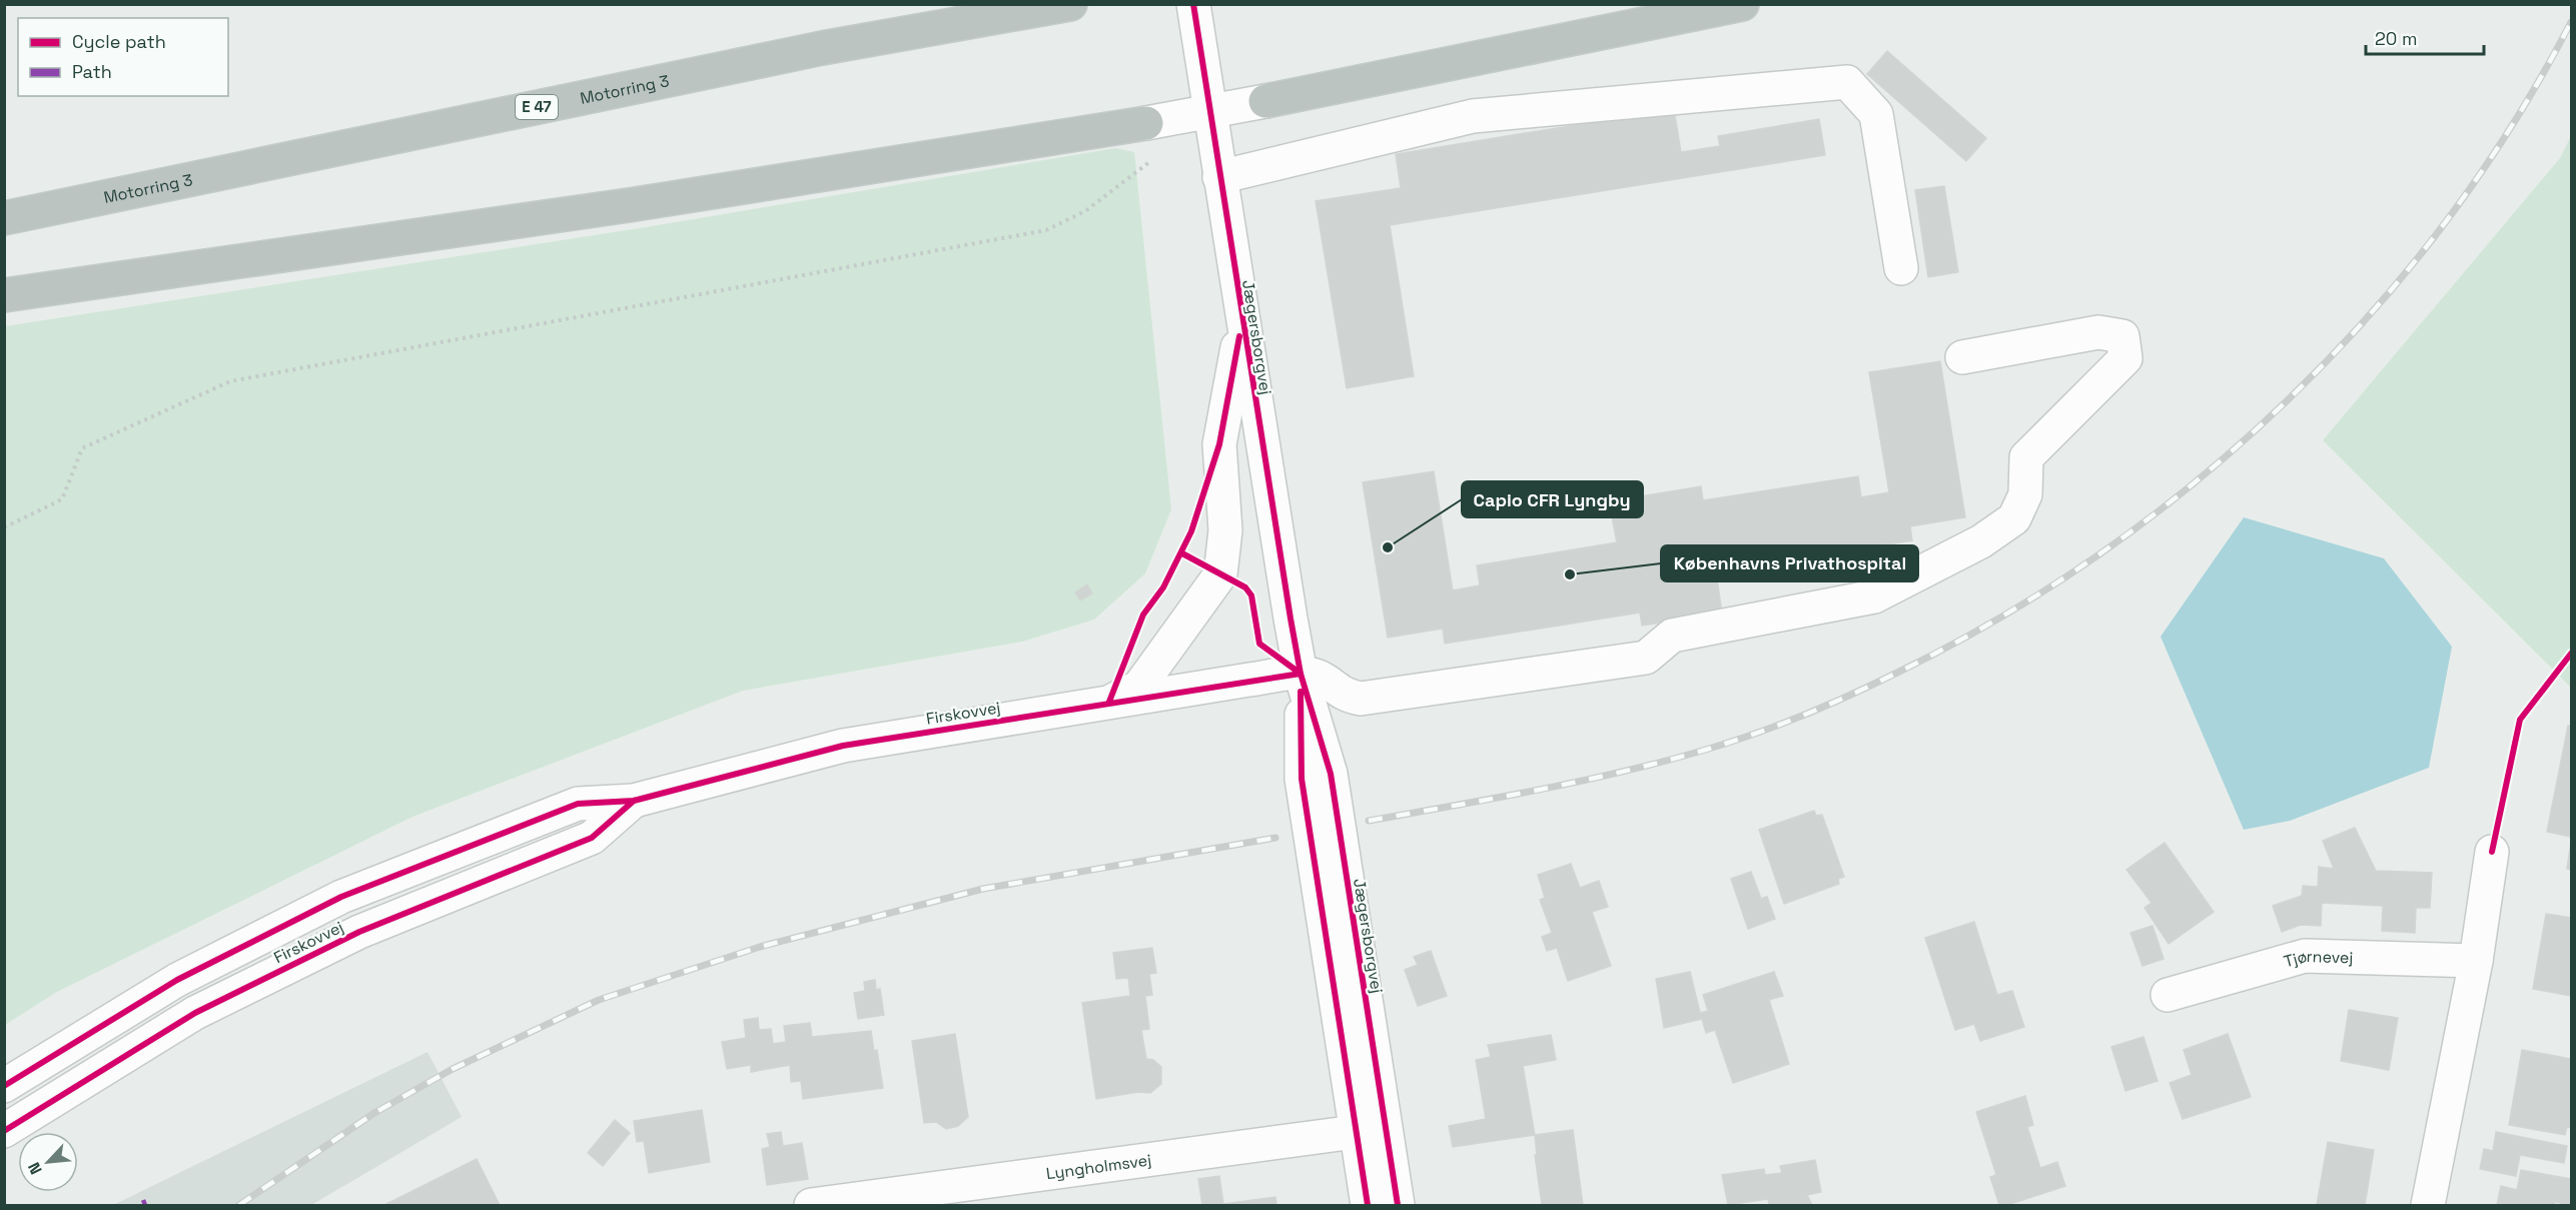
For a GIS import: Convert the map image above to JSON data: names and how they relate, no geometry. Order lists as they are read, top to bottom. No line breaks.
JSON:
{"streets":{"highway":["Motorring 3","E 47"],"street":["Jægersborgvej","Firskovvej","Tjørnevej","Lyngholmsvej"]},"crossings":[["Jægersborgvej","Firskovvej"],["Jægersborgvej","Lyngholmsvej"]],"places":["Capio CFR Lyngby","Københavns Privathospital"],"legend":["Cycle path","Path"],"scale_bar":"20 m","north":"bottom left"}
